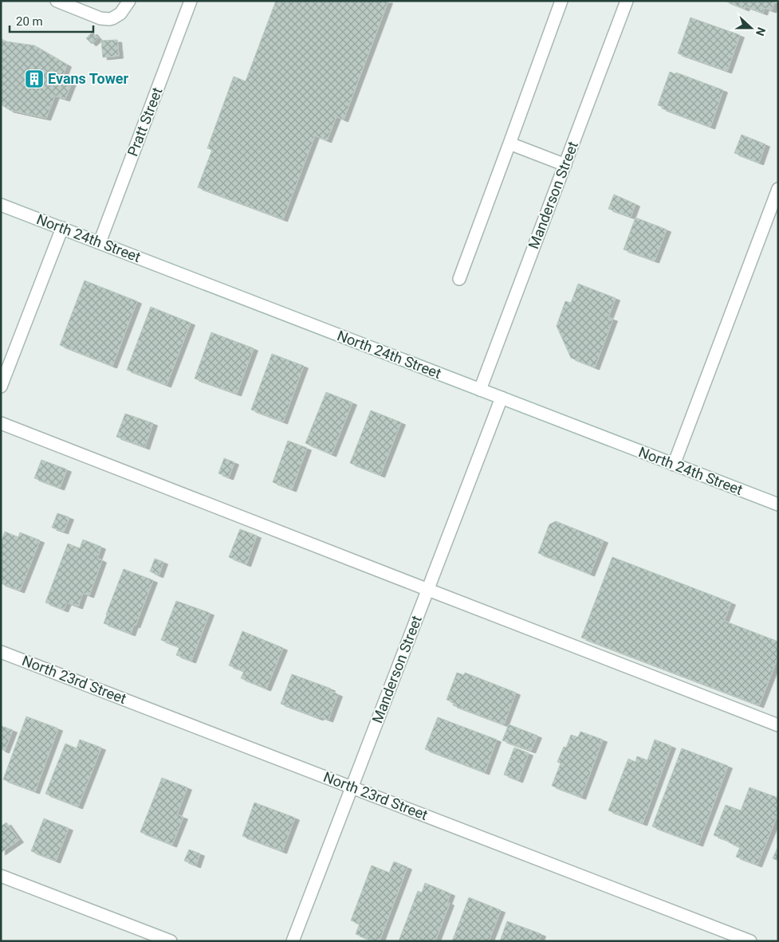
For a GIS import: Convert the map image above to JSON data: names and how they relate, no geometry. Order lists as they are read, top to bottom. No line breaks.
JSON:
{"streets":{"street":["Pratt Street","Manderson Street","North 24th Street","North 23rd Street"]},"crossings":[["Pratt Street","North 24th Street"],["Manderson Street","North 24th Street"],["Manderson Street","North 23rd Street"]],"places":{"building":["Evans Tower"]},"scale_bar":"20 m","north":"right"}
